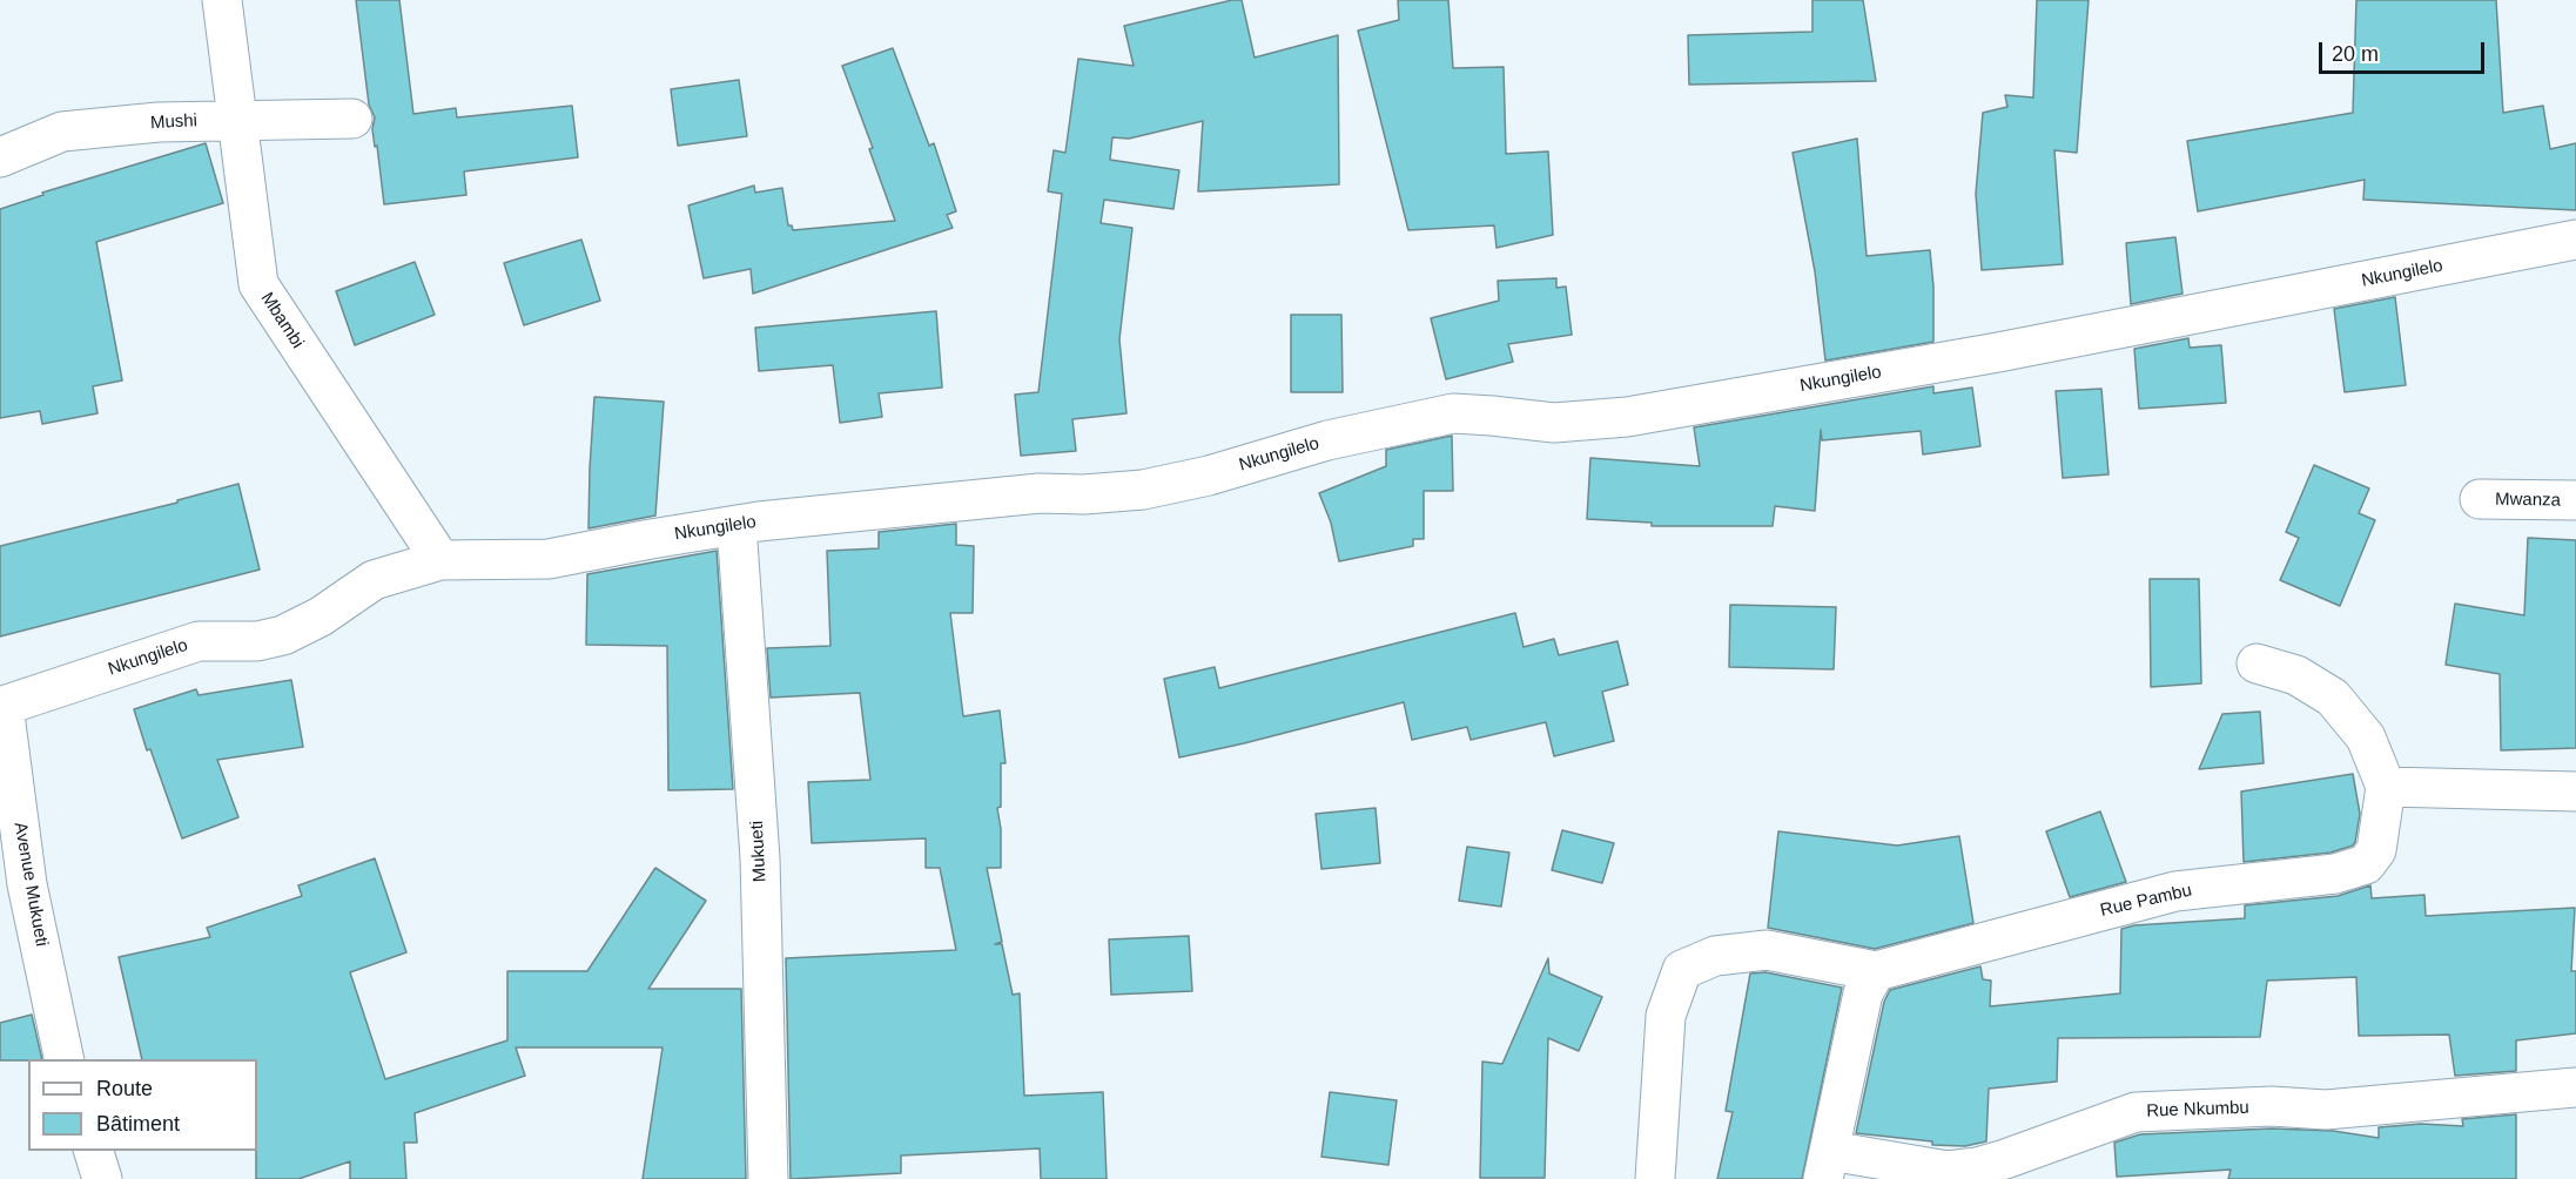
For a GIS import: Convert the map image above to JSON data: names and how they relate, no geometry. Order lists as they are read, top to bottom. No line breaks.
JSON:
{"streets":{"street":["Mushi","Nkungilelo","Mbambi","Mwanza","Mukueti","Avenue Mukueti","Rue Pambu","Rue Nkumbu"]},"crossings":[["Mushi","Mbambi"],["Nkungilelo","Mbambi"],["Nkungilelo","Mukueti"],["Nkungilelo","Avenue Mukueti"]],"legend":["Route","Bâtiment"],"scale_bar":"20 m"}
